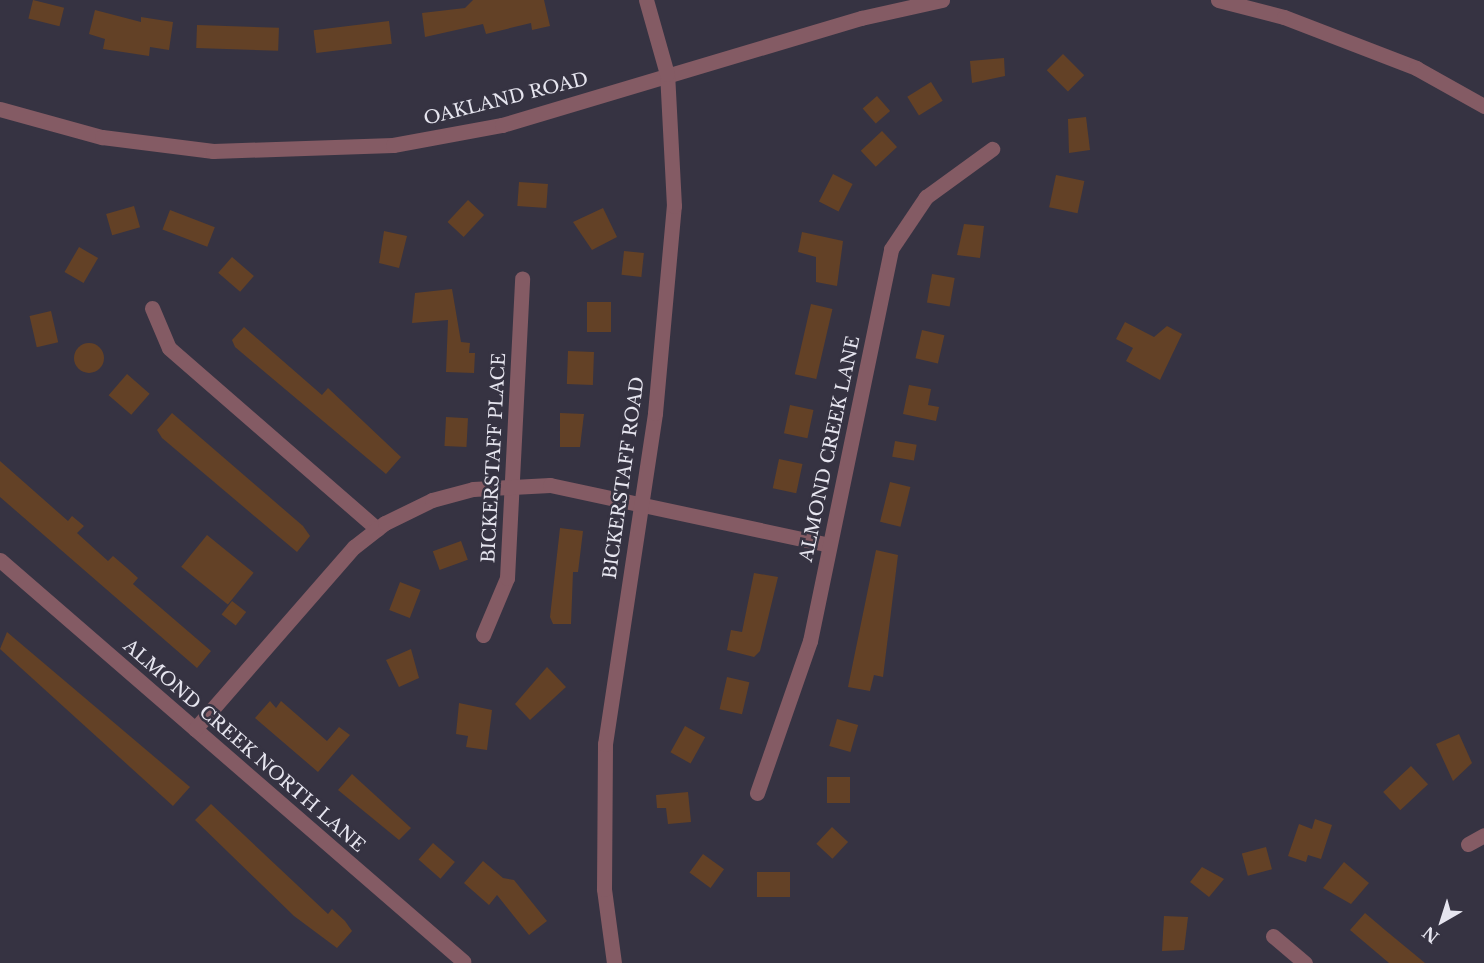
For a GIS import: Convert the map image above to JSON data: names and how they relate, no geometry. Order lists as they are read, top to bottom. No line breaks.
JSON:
{"streets":{"street":["OAKLAND ROAD","ALMOND CREEK LANE","BICKERSTAFF PLACE","BICKERSTAFF ROAD","ALMOND CREEK NORTH LANE"]},"crossings":[["OAKLAND ROAD","BICKERSTAFF ROAD"]],"north":"bottom left"}
